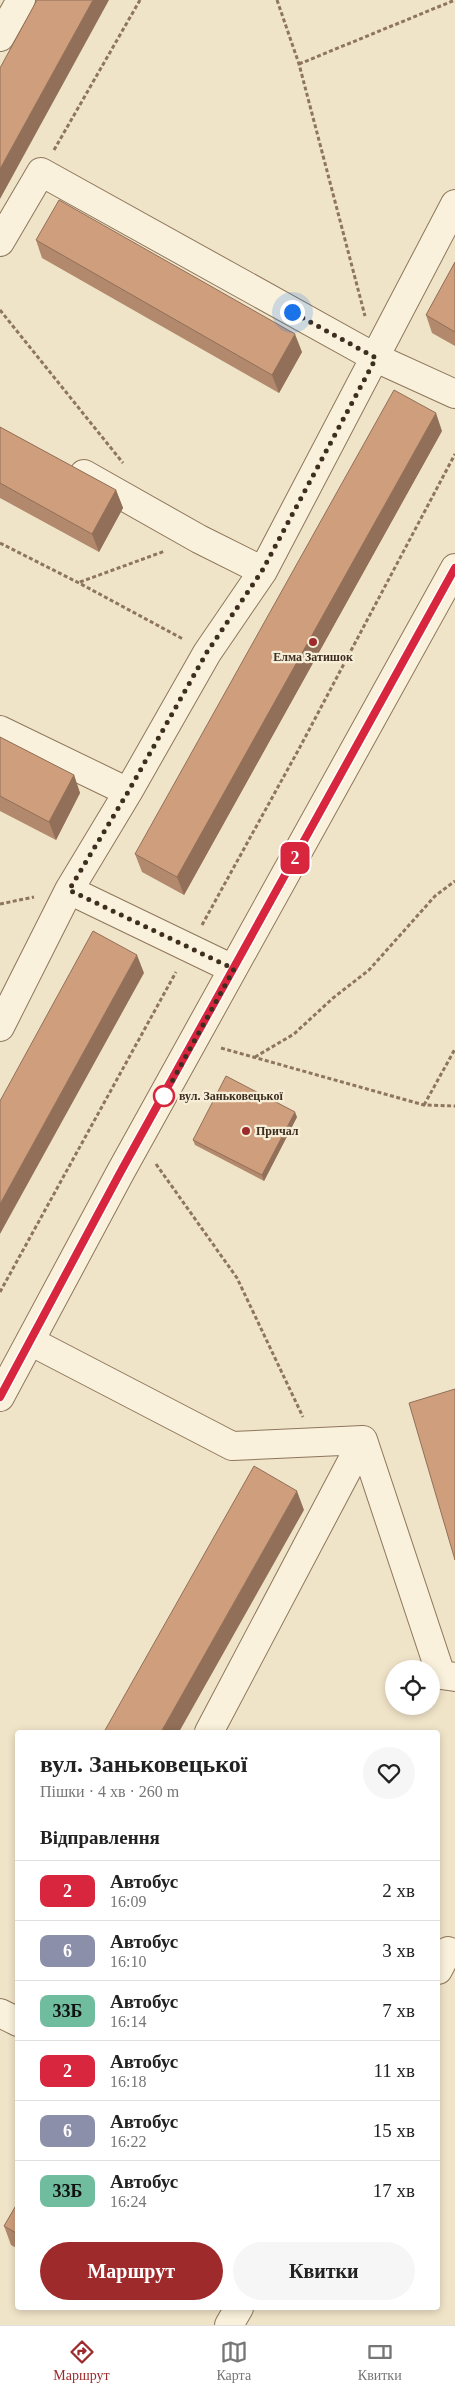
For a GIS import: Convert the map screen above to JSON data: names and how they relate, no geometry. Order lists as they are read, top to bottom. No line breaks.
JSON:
{"places":["Елма Затишок","вул. Заньковецької","Причал"],"lines":["bus line 2"],"page":{"on_map":"2","heading":[["вул. Заньковецької","Пішки · 4 хв · 260 m"],"Відправлення"],"list":[{"mark":"2","name":"Автобус","note":"16:09","value":"2 хв"},{"mark":"6","name":"Автобус","note":"16:10","value":"3 хв"},{"mark":"33Б","name":"Автобус","note":"16:14","value":"7 хв"},{"mark":"2","name":"Автобус","note":"16:18","value":"11 хв"},{"mark":"6","name":"Автобус","note":"16:22","value":"15 хв"},{"mark":"33Б","name":"Автобус","note":"16:24","value":"17 хв"}],"buttons":["Маршрут","Квитки"],"tabs":["Маршрут","Карта","Квитки"]}}
